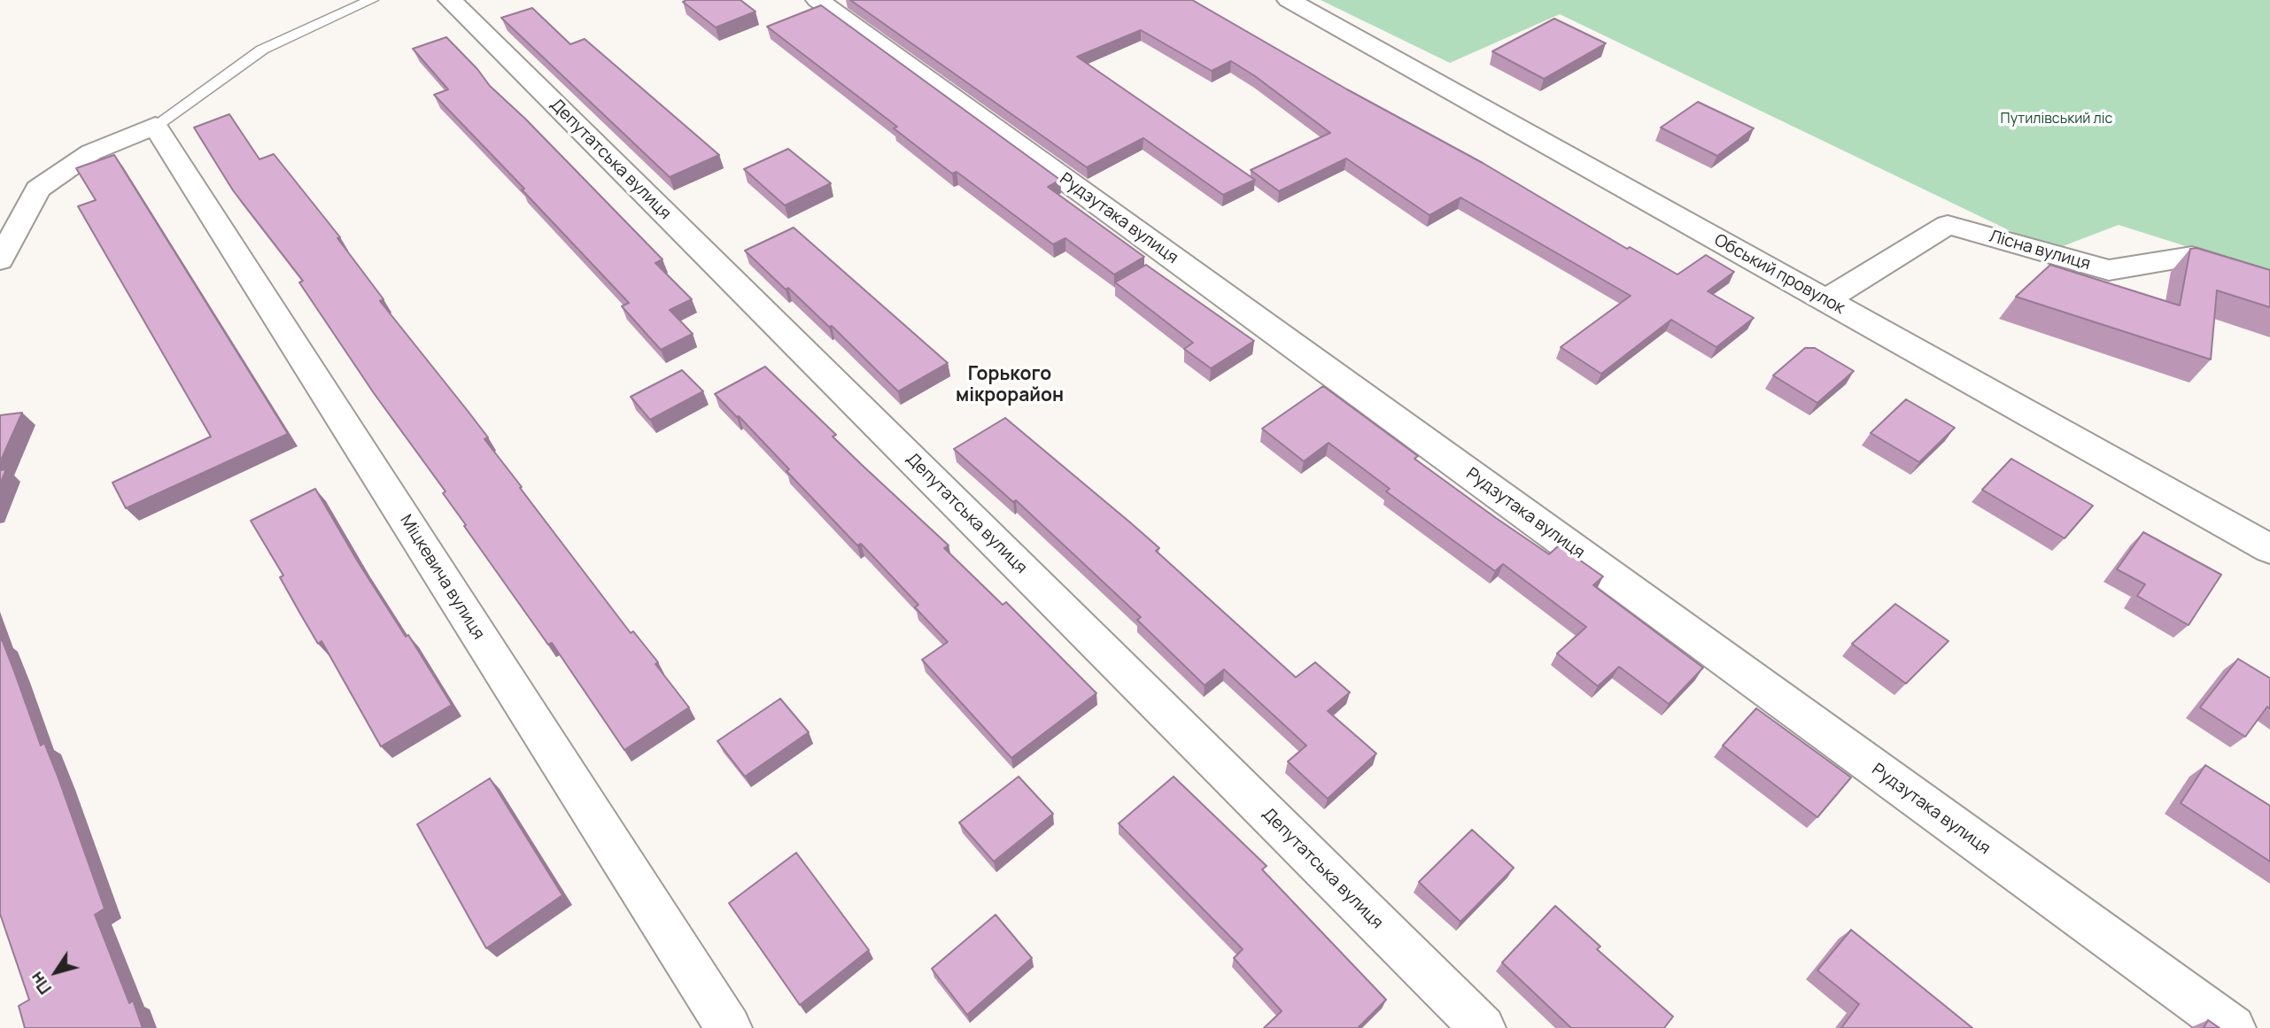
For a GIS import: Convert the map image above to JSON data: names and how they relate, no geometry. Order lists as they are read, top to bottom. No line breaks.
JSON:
{"streets":{"street":["Депутатська вулиця","Рудзутака вулиця","Лісна вулиця","Обський провулок","Міцкевича вулиця"]},"crossings":[["Лісна вулиця","Обський провулок"]],"districts":["Горького мікрорайон"],"parks":["Путилівський ліс"],"north":"bottom left"}
